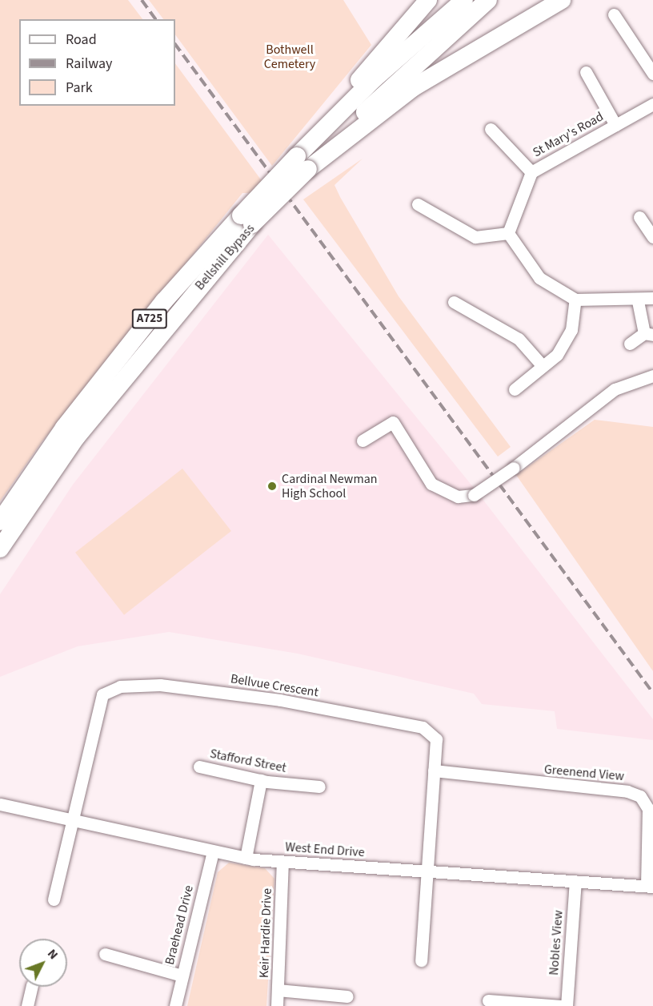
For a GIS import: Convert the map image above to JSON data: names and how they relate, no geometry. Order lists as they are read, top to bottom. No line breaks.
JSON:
{"streets":{"highway":["Bellshill Bypass","A725"],"street":["St Mary's Road","Bellvue Crescent","Stafford Street","Greenend View","West End Drive","Braehead Drive","Keir Hardie Drive","Nobles View"]},"crossings":[["Bellvue Crescent","Greenend View"],["Bellvue Crescent","West End Drive"],["Greenend View","West End Drive"],["West End Drive","Braehead Drive"],["West End Drive","Keir Hardie Drive"],["West End Drive","Nobles View"]],"parks":["Bothwell Cemetery"],"places":["Cardinal Newman High School"],"legend":["Road","Railway","Park"],"north":"top right"}
